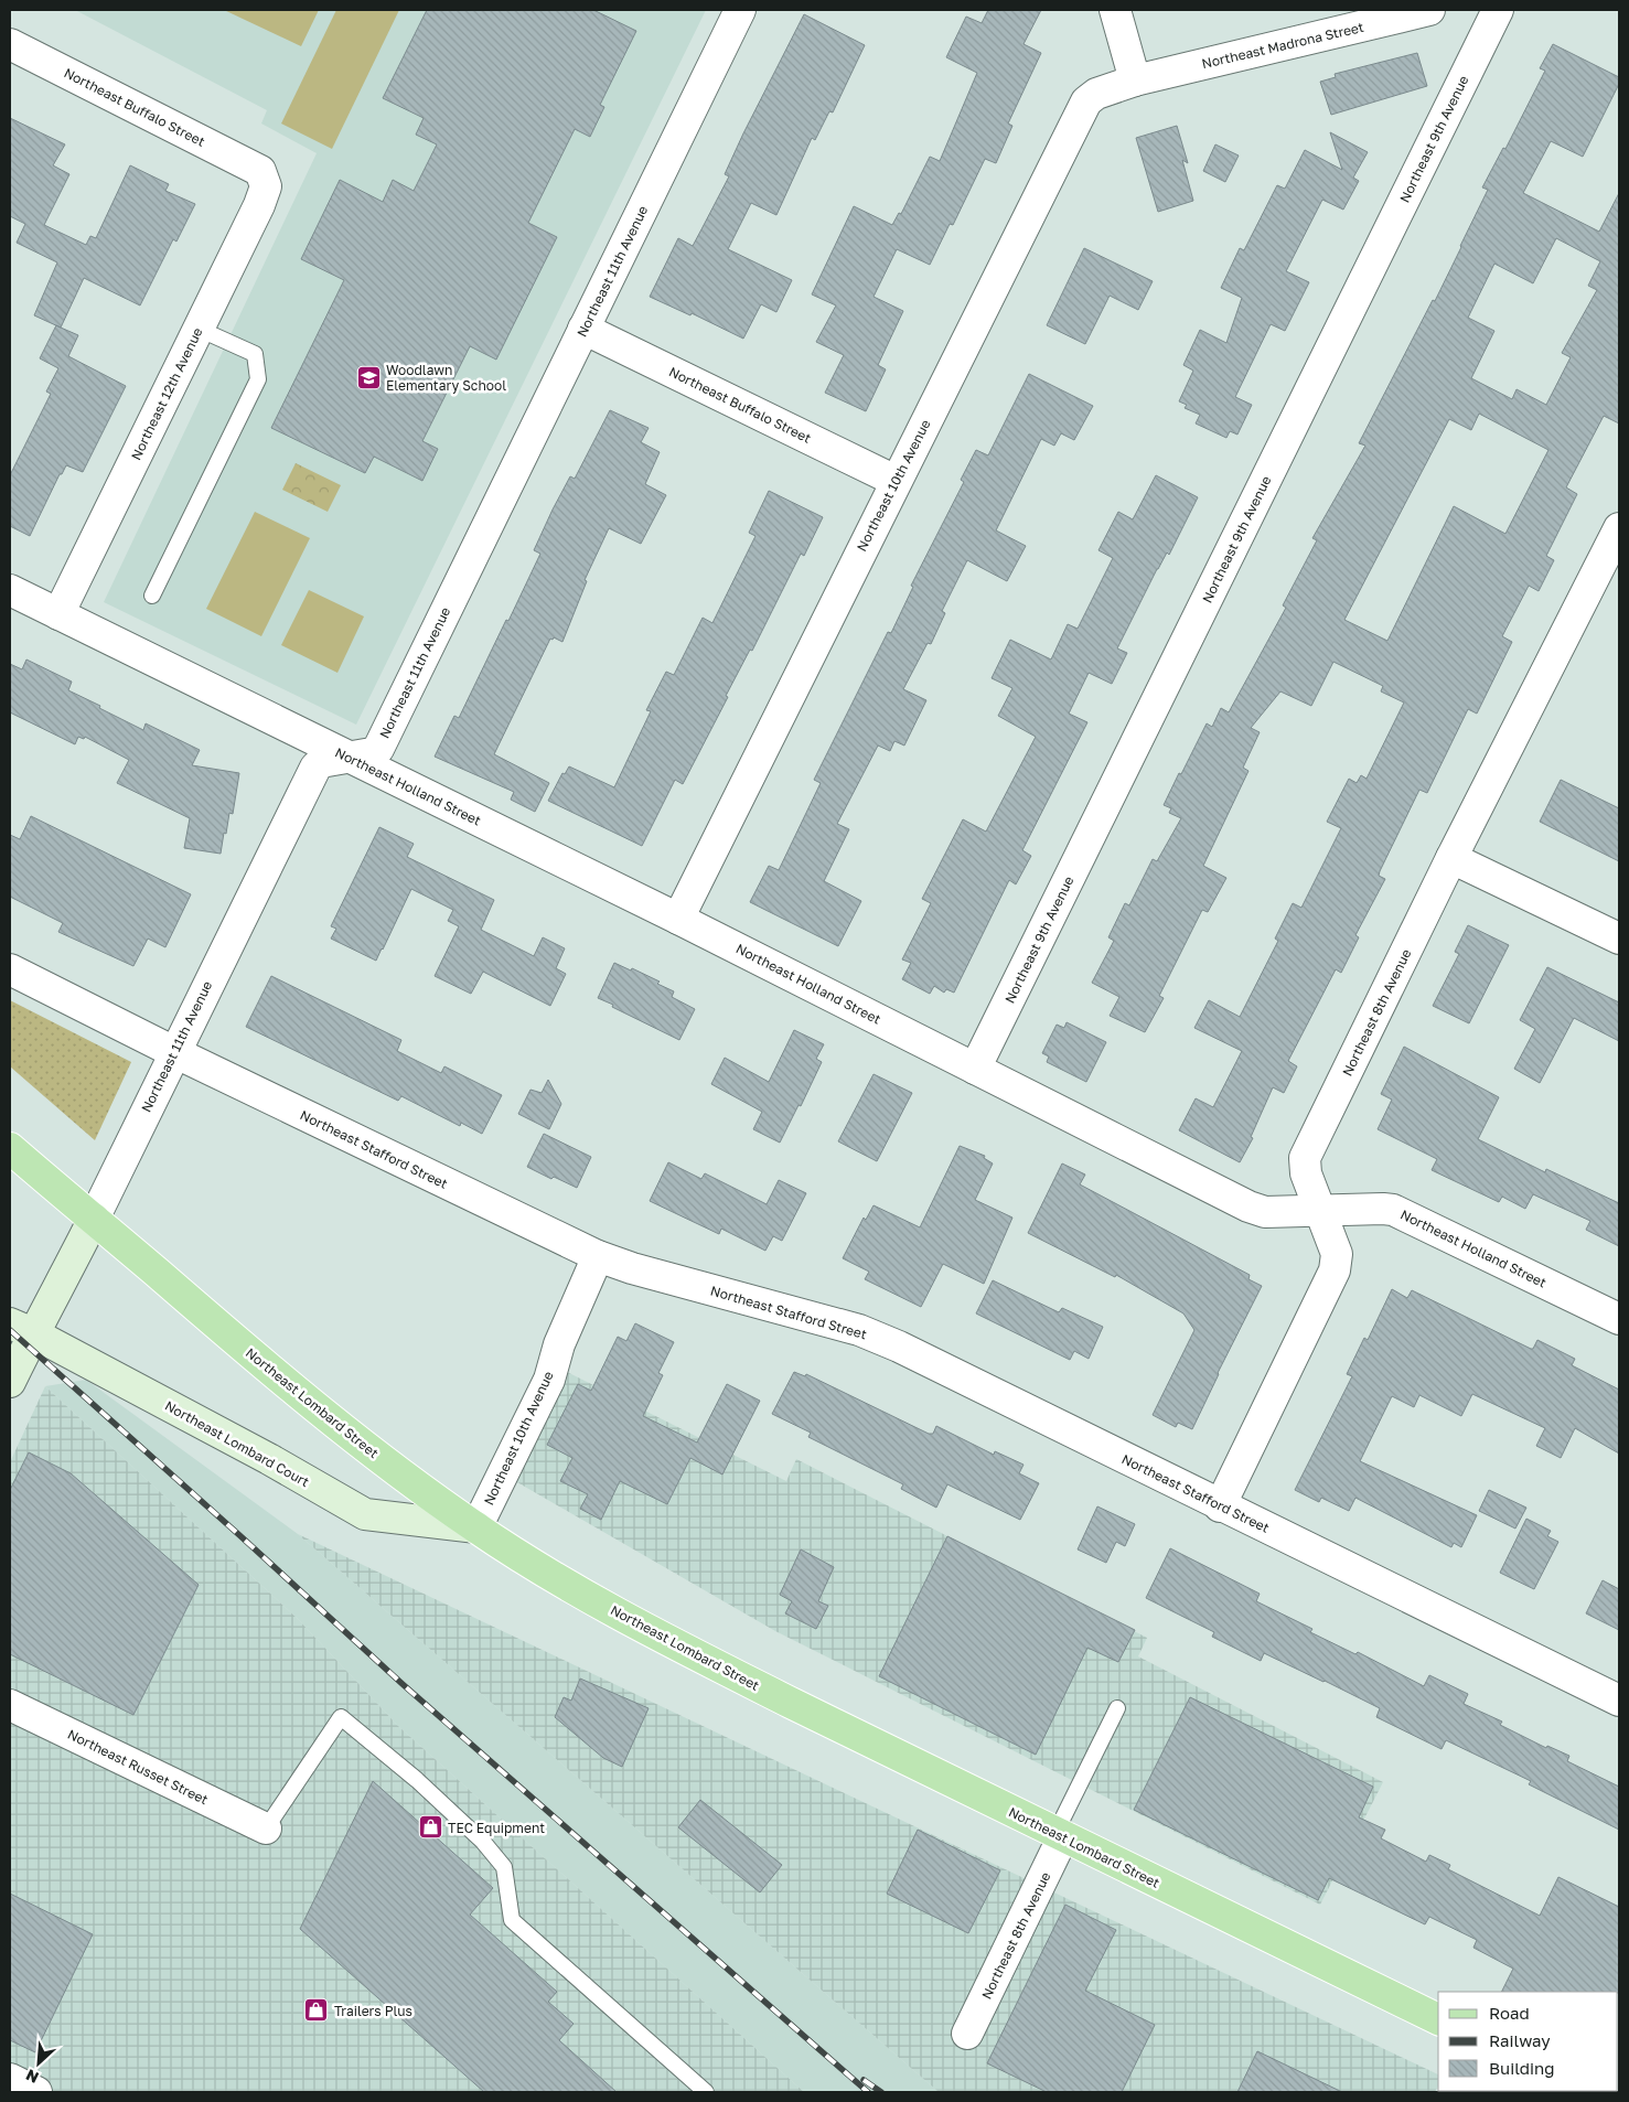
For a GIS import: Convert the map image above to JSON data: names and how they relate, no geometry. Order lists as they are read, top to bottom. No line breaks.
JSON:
{"streets":{"main road":["Northeast Lombard Street"],"street":["Northeast Madrona Street","Northeast Buffalo Street","Northeast 9th Avenue","Northeast 11th Avenue","Northeast 12th Avenue","Northeast 10th Avenue","Northeast Holland Street","Northeast 8th Avenue","Northeast Stafford Street","Northeast Lombard Court","Northeast Russet Street"]},"crossings":[["Northeast Madrona Street","Northeast 10th Avenue"],["Northeast Buffalo Street","Northeast 11th Avenue"],["Northeast Buffalo Street","Northeast 12th Avenue"],["Northeast Buffalo Street","Northeast 10th Avenue"],["Northeast 9th Avenue","Northeast Holland Street"],["Northeast 11th Avenue","Northeast Holland Street"],["Northeast 11th Avenue","Northeast Stafford Street"],["Northeast 11th Avenue","Northeast Lombard Street"],["Northeast 11th Avenue","Northeast Lombard Court"],["Northeast 12th Avenue","Northeast Holland Street"],["Northeast 10th Avenue","Northeast Holland Street"],["Northeast 10th Avenue","Northeast Stafford Street"],["Northeast 10th Avenue","Northeast Lombard Street"],["Northeast 10th Avenue","Northeast Lombard Court"],["Northeast Holland Street","Northeast 8th Avenue"],["Northeast 8th Avenue","Northeast Stafford Street"],["Northeast 8th Avenue","Northeast Lombard Street"],["Northeast Lombard Street","Northeast Lombard Court"]],"places":{"school or university":["Woodlawn Elementary School"],"shop":["TEC Equipment","Trailers Plus"]},"legend":["Road","Railway","Building"],"north":"bottom left"}
